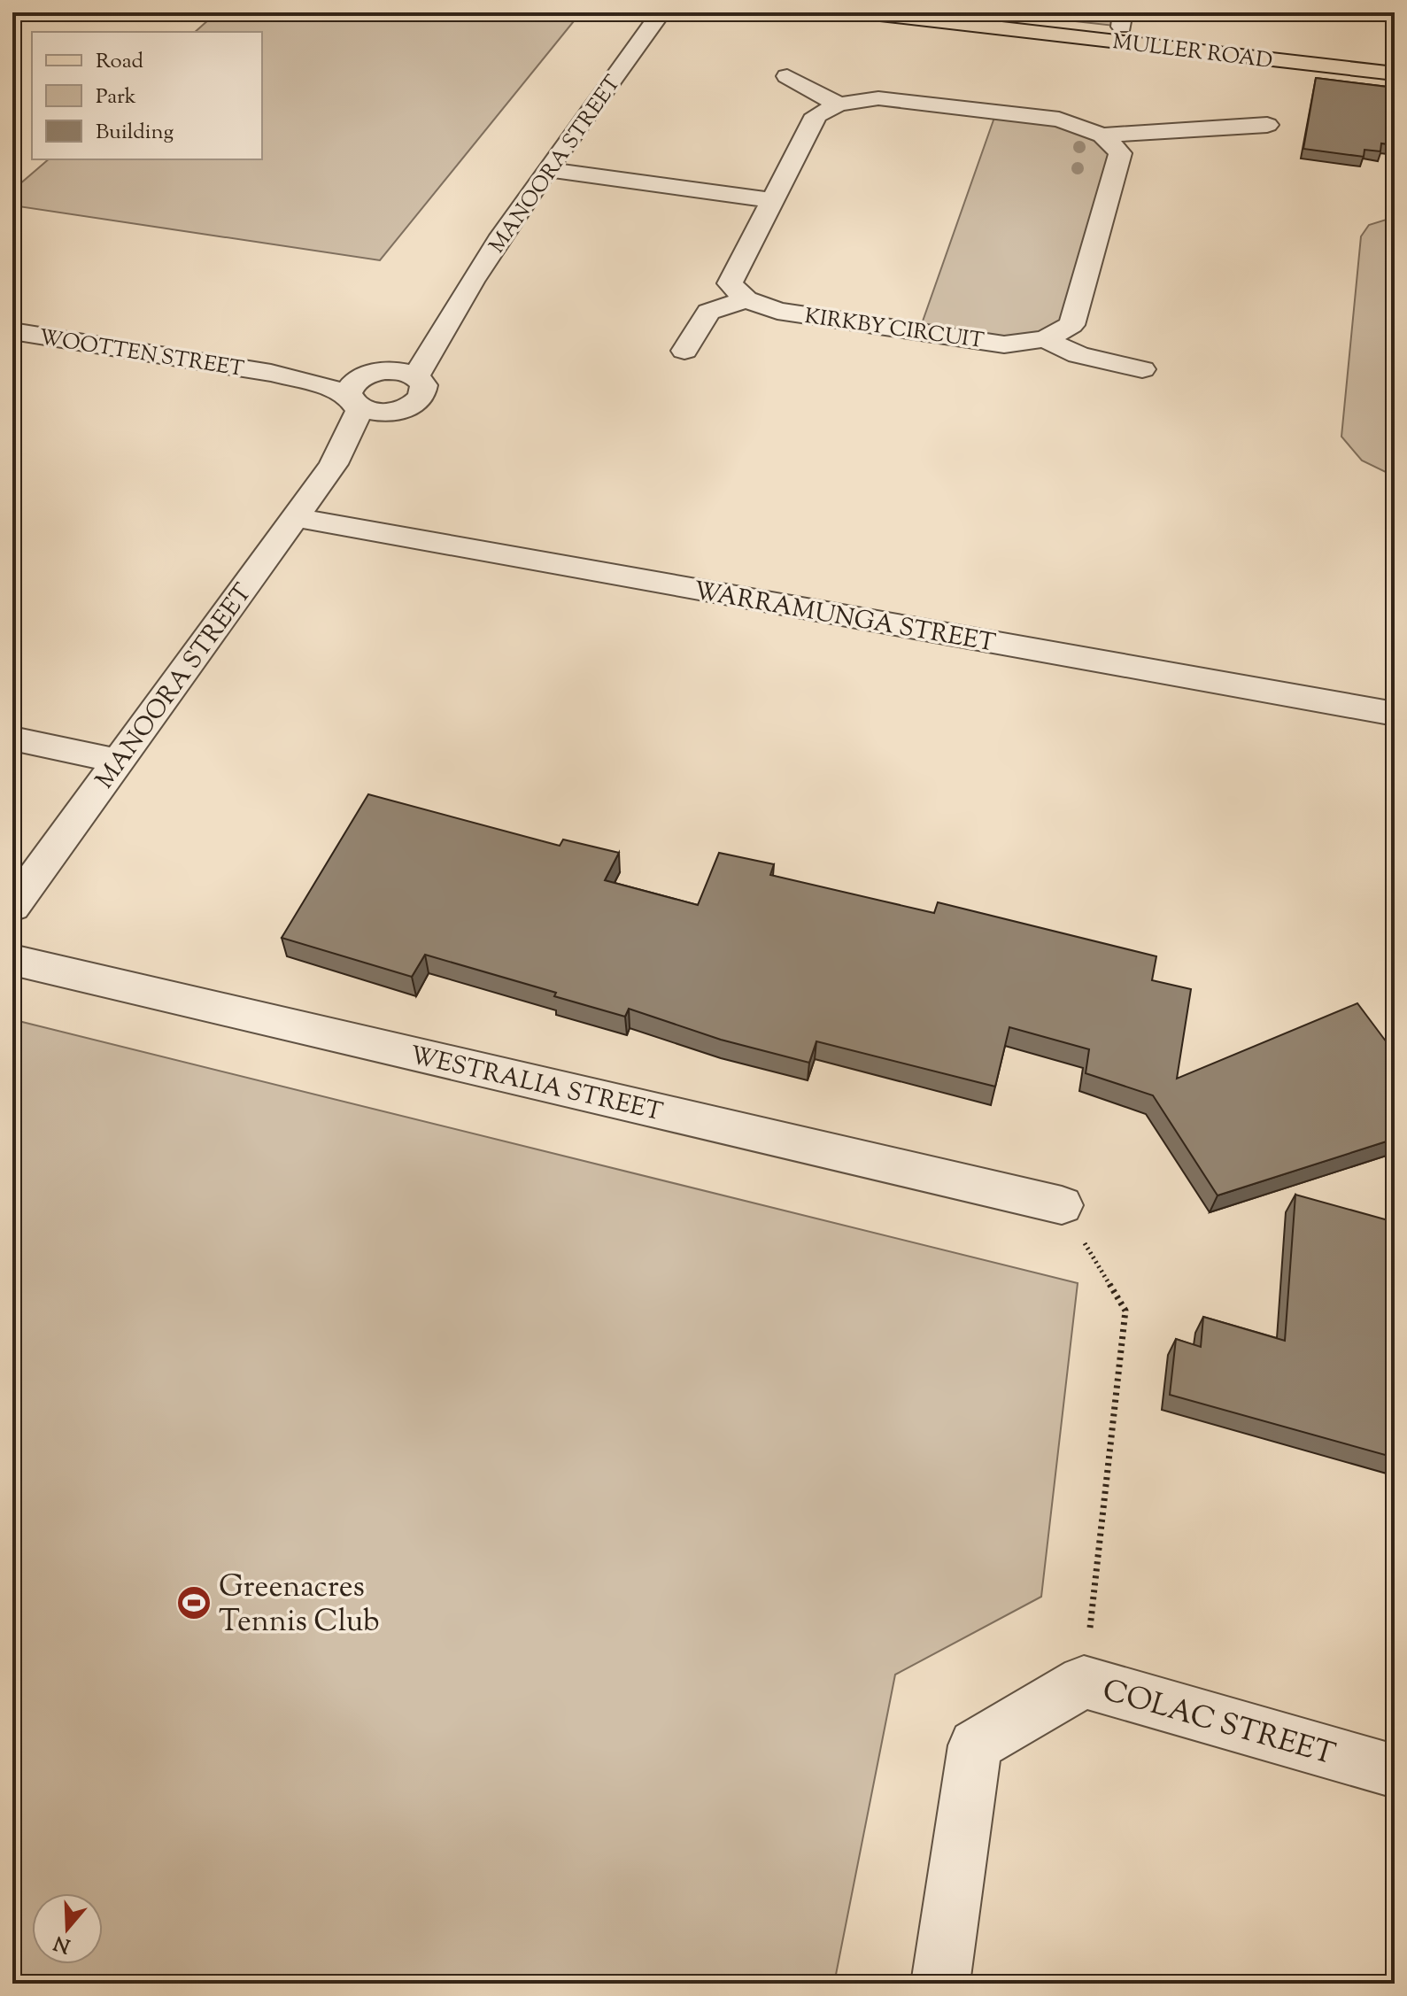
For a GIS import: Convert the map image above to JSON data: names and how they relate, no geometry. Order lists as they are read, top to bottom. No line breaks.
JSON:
{"streets":{"main road":["MULLER ROAD"],"street":["MANOORA STREET","KIRKBY CIRCUIT","WOOTTEN STREET","WARRAMUNGA STREET","WESTRALIA STREET","COLAC STREET"]},"crossings":[["MANOORA STREET","WOOTTEN STREET"],["MANOORA STREET","WARRAMUNGA STREET"]],"places":{"sports":["Greenacres Tennis Club"]},"legend":["Road","Park","Building"],"north":"bottom"}
